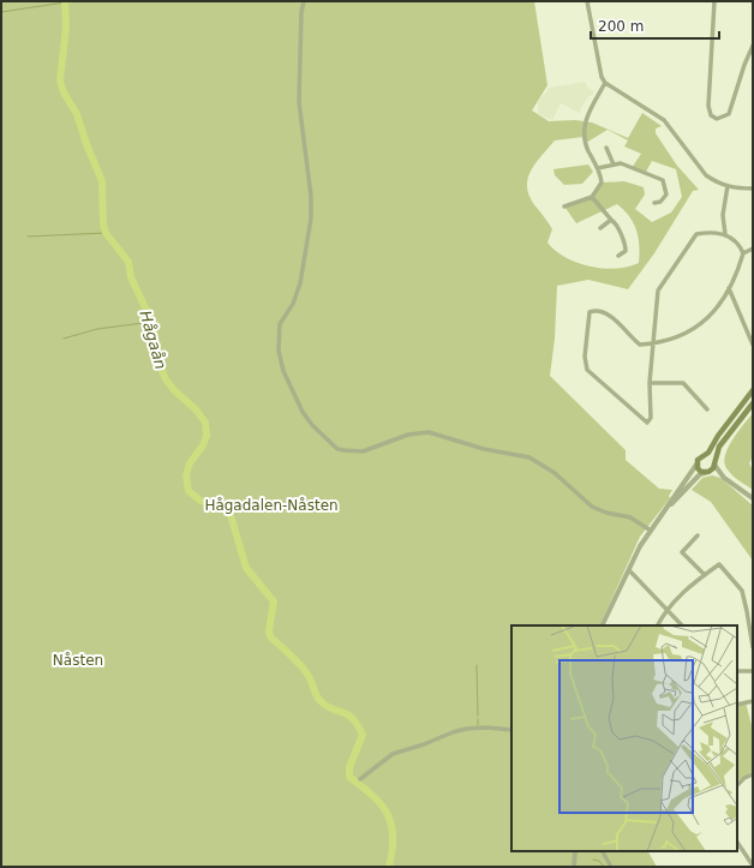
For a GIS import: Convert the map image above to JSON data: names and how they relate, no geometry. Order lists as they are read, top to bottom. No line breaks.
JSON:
{"water":["Hågaån"],"parks":["Hågadalen-Nåsten","Nåsten"],"scale_bar":"200 m"}
